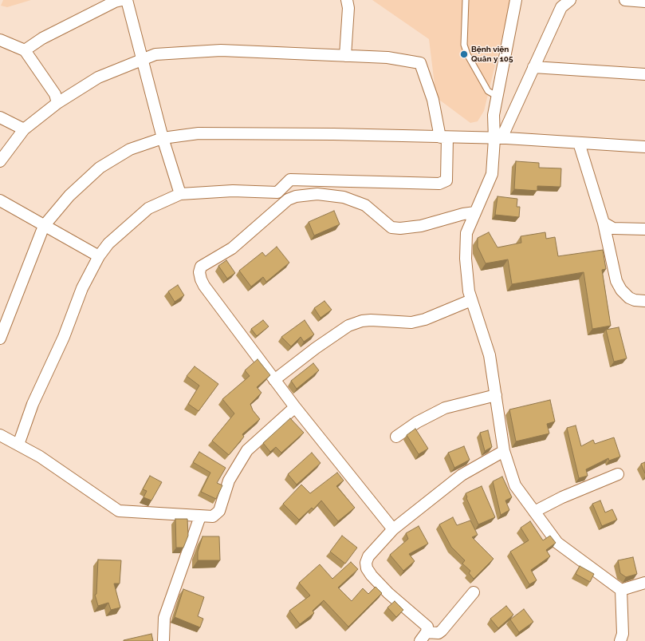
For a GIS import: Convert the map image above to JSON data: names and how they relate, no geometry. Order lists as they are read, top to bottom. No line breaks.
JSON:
{"places":["Bệnh viện Quân y 105"]}
